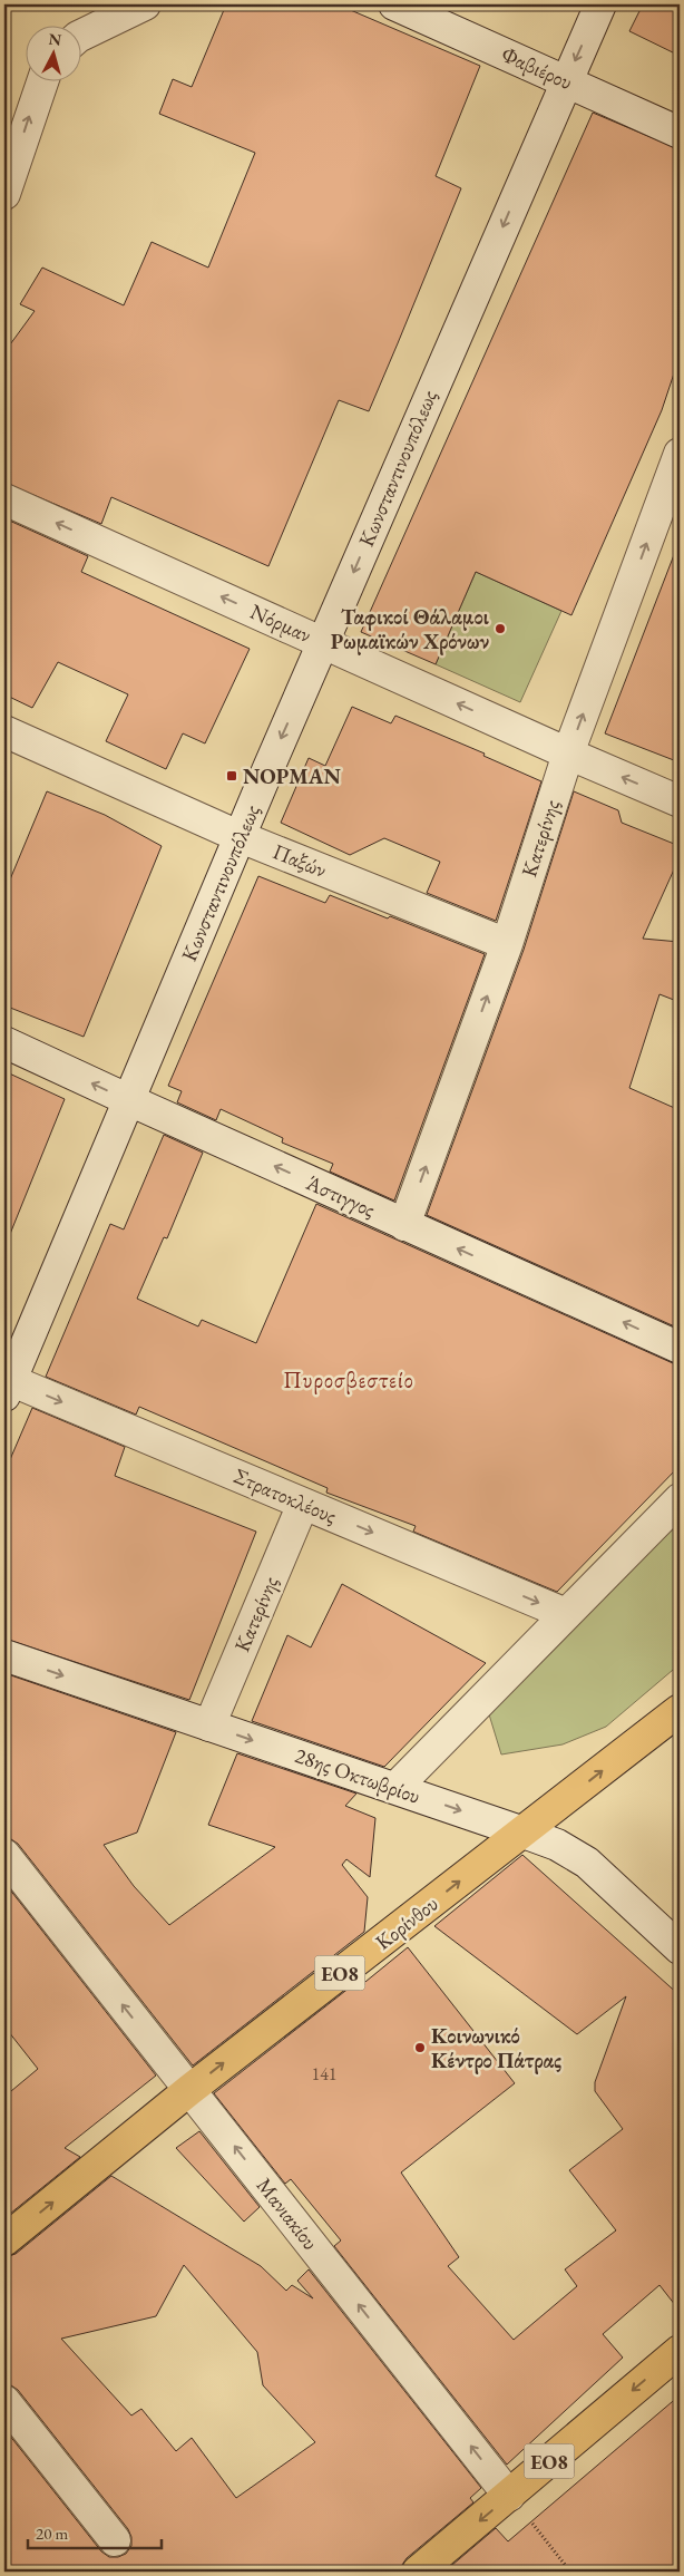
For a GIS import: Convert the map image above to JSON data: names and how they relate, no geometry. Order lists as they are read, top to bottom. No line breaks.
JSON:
{"streets":{"main road":["Κορίνθου","ΕΟ8"],"street":["Φαβιέρου","Κωνσταντινουπόλεως","Νόρμαν","Κατερίνης","Παξών","Άστιγγος","Στρατοκλέους","28ης Οκτωβρίου","Μανιακίου"]},"crossings":[["Φαβιέρου","Κωνσταντινουπόλεως"],["Κωνσταντινουπόλεως","Νόρμαν"],["Κωνσταντινουπόλεως","Παξών"],["Κωνσταντινουπόλεως","Άστιγγος"],["Κωνσταντινουπόλεως","Στρατοκλέους"],["Νόρμαν","Κατερίνης"],["Κατερίνης","Παξών"],["Κατερίνης","Άστιγγος"],["Κατερίνης","Στρατοκλέους"],["Κατερίνης","28ης Οκτωβρίου"],["28ης Οκτωβρίου","Κορίνθου"],["Κορίνθου","Μανιακίου"],["ΕΟ8","Μανιακίου"]],"one_way":["Κωνσταντινουπόλεως","Νόρμαν","Κατερίνης","Άστιγγος","Στρατοκλέους","28ης Οκτωβρίου","Κορίνθου","Μανιακίου"],"districts":["Πυροσβεστείο"],"places":{"other":["Ταφικοί Θάλαμοι Ρωμαϊκών Χρόνων","Κοινωνικό Κέντρο Πάτρας"],"transit":["ΝΟΡΜΑΝ"]},"house_numbers":["141"],"scale_bar":"20 m","north":"top"}
